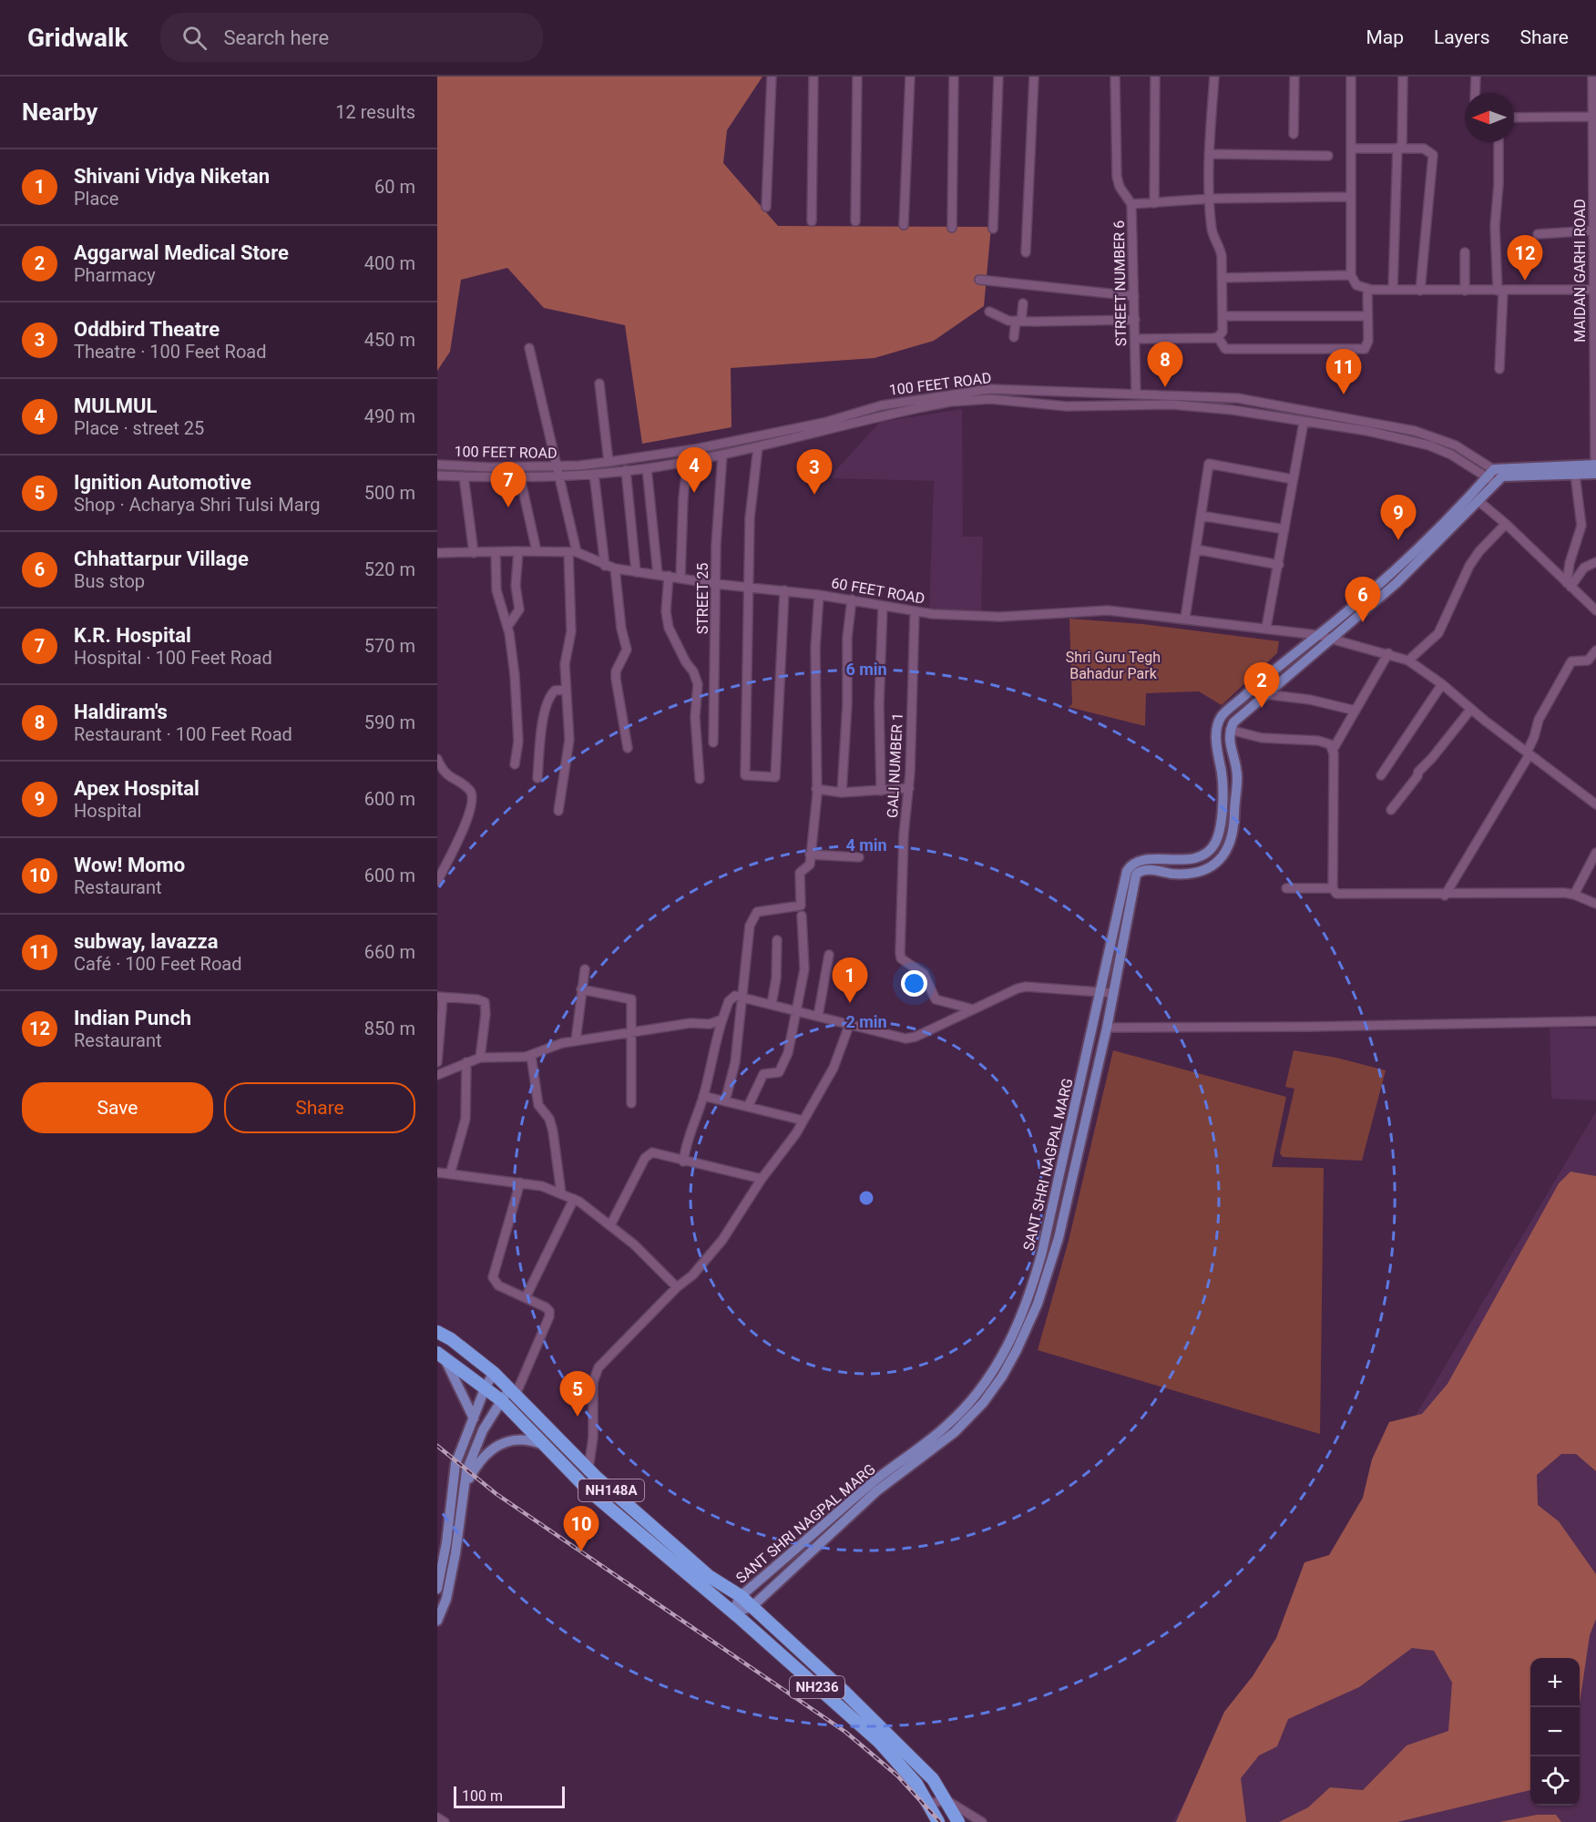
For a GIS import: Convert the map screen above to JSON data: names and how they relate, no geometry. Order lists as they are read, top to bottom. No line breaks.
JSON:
{"streets":{"highway":["NH148A","NH236"],"main road":["SANT SHRI NAGPAL MARG"],"street":["MAIDAN GARHI ROAD","STREET NUMBER 6","100 FEET ROAD","60 FEET ROAD","STREET 25","GALI NUMBER 1"]},"crossings":[["STREET NUMBER 6","100 FEET ROAD"],["100 FEET ROAD","STREET 25"],["100 FEET ROAD","SANT SHRI NAGPAL MARG"],["60 FEET ROAD","STREET 25"],["60 FEET ROAD","GALI NUMBER 1"],["60 FEET ROAD","SANT SHRI NAGPAL MARG"],["SANT SHRI NAGPAL MARG","NH148A"],["SANT SHRI NAGPAL MARG","NH236"],["NH148A","NH236"]],"parks":["Shri Guru Tegh Bahadur Park"],"scale_bar":"100 m","north":"left","page":{"header":"Gridwalk","search":"Search here","nav":["Map","Layers","Share"],"heading":["Nearby","12 results"],"list":[{"mark":"1","name":"Shivani Vidya Niketan","note":"Place","value":"60 m"},{"mark":"2","name":"Aggarwal Medical Store","note":"Pharmacy","value":"400 m"},{"mark":"3","name":"Oddbird Theatre","note":"Theatre · 100 Feet Road","value":"450 m"},{"mark":"4","name":"MULMUL","note":"Place · street 25","value":"490 m"},{"mark":"5","name":"Ignition Automotive","note":"Shop · Acharya Shri Tulsi Marg","value":"500 m"},{"mark":"6","name":"Chhattarpur Village","note":"Bus stop","value":"520 m"},{"mark":"7","name":"K.R. Hospital","note":"Hospital · 100 Feet Road","value":"570 m"},{"mark":"8","name":"Haldiram's","note":"Restaurant · 100 Feet Road","value":"590 m"},{"mark":"9","name":"Apex Hospital","note":"Hospital","value":"600 m"},{"mark":"10","name":"Wow! Momo","note":"Restaurant","value":"600 m"},{"mark":"11","name":"subway, lavazza","note":"Café · 100 Feet Road","value":"660 m"},{"mark":"12","name":"Indian Punch","note":"Restaurant","value":"850 m"}],"pins":["12","8","11","4","3","7","9","6","2","1","5","10"],"buttons":["Save","Share"],"map_buttons":["+","−"],"scale":"100 m"},"rings":["6 min","4 min","2 min"]}
